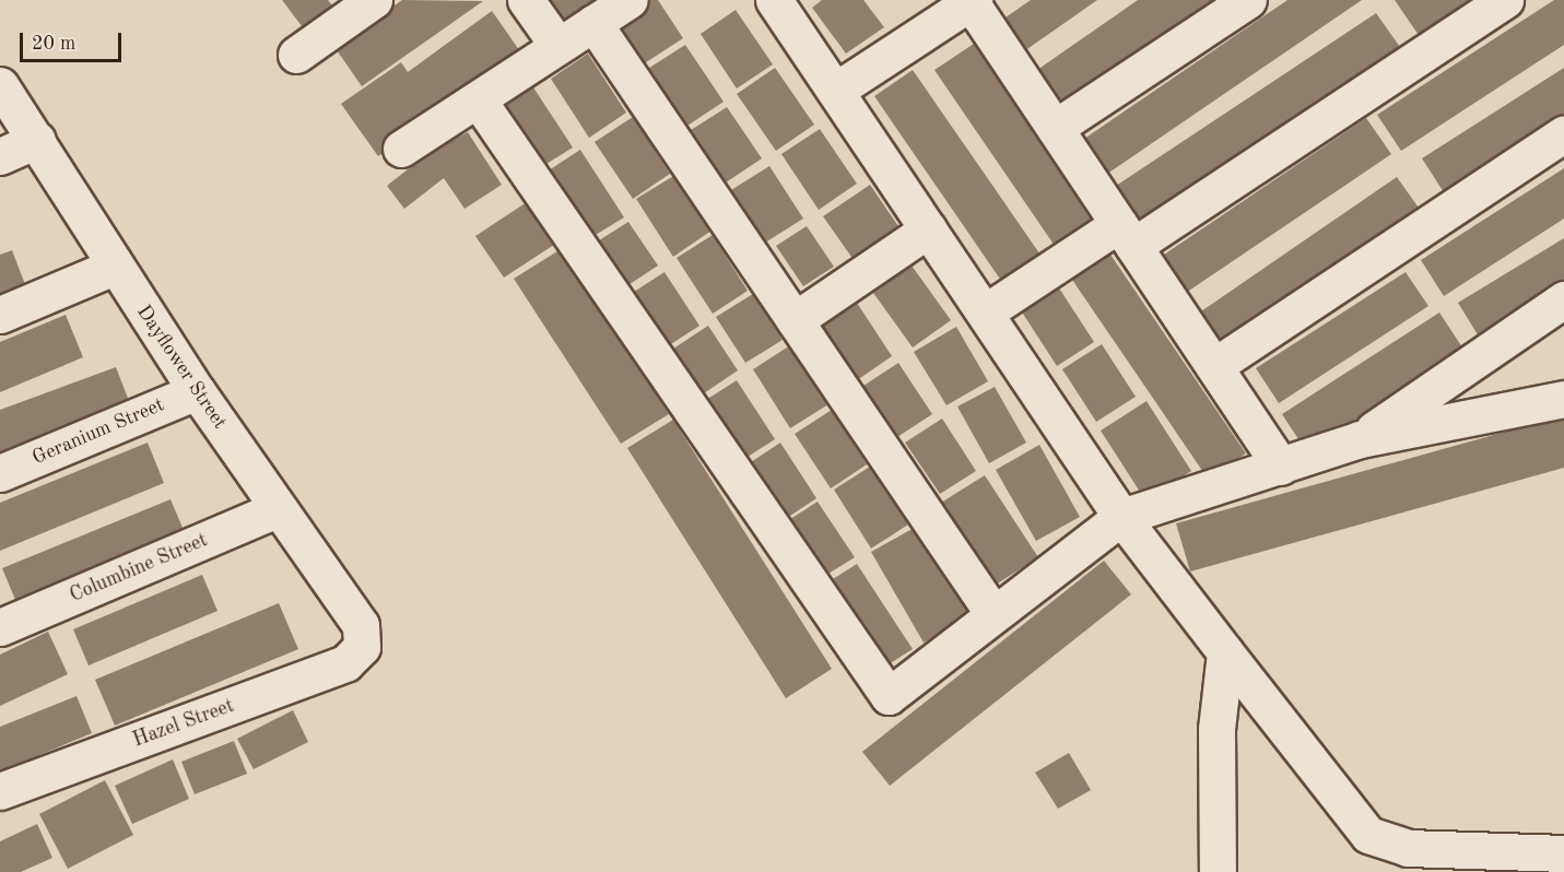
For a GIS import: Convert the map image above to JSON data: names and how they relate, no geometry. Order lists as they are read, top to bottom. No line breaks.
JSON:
{"streets":{"street":["Dayflower Street","Geranium Street","Columbine Street","Hazel Street"]},"crossings":[["Dayflower Street","Geranium Street"],["Dayflower Street","Columbine Street"],["Dayflower Street","Hazel Street"]],"scale_bar":"20 m"}
